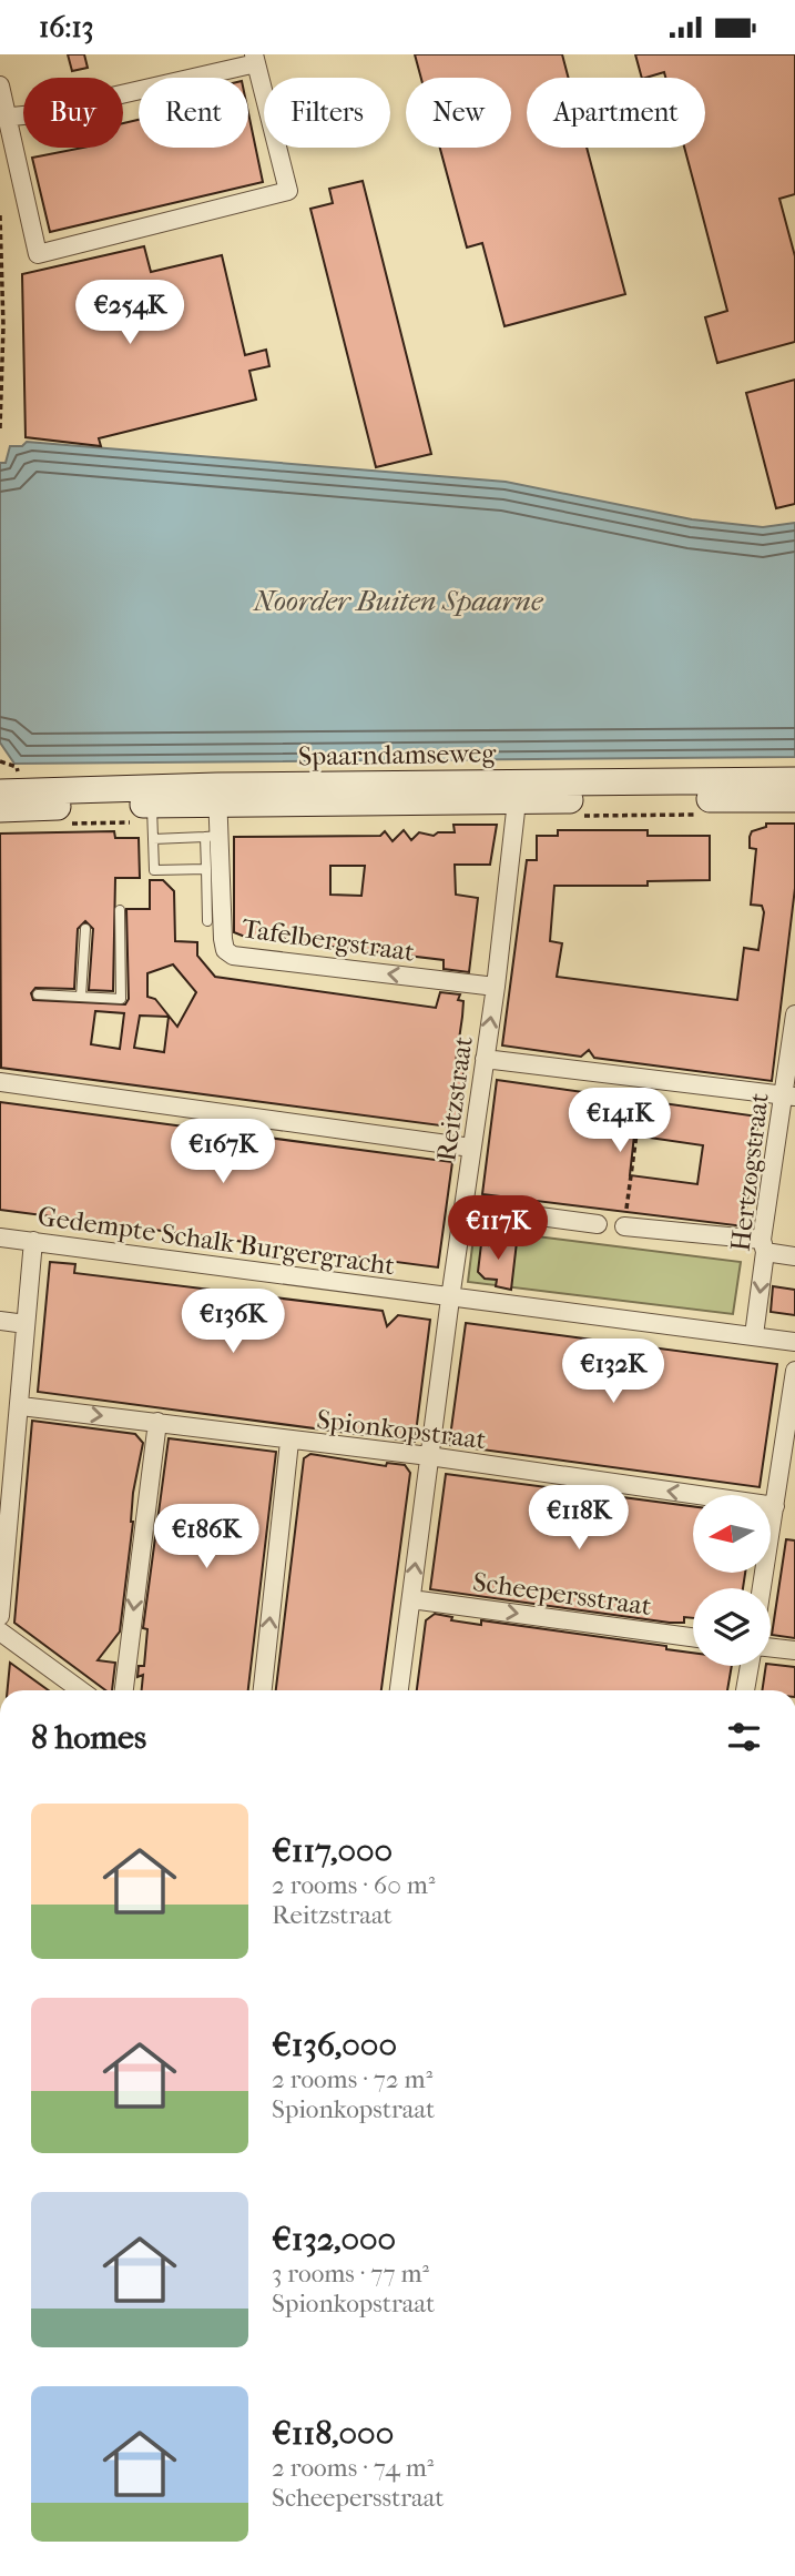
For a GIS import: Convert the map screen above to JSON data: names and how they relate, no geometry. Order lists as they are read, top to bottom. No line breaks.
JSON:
{"streets":{"main road":["Spaarndamseweg"],"street":["Tafelbergstraat","Reitzstraat","Hertzogstraat","Gedempte Schalk Burgergracht","Spionkopstraat","Scheepersstraat"]},"crossings":[["Spaarndamseweg","Tafelbergstraat"],["Spaarndamseweg","Reitzstraat"],["Tafelbergstraat","Reitzstraat"],["Reitzstraat","Gedempte Schalk Burgergracht"],["Reitzstraat","Spionkopstraat"],["Reitzstraat","Scheepersstraat"],["Hertzogstraat","Gedempte Schalk Burgergracht"]],"one_way":["Tafelbergstraat","Scheepersstraat"],"water":["Noorder Buiten Spaarne"],"north":"left","page":{"status":"16:13","chip":["Buy","Rent","Filters","New","Apartment"],"price":["€254K","€141K","€167K","€117K","€136K","€132K","€118K","€186K"],"heading":"8 homes","list":[{"name":"€117,000","note":"2 rooms · 60 m² · Reitzstraat"},{"name":"€136,000","note":"2 rooms · 72 m² · Spionkopstraat"},{"name":"€132,000","note":"3 rooms · 77 m² · Spionkopstraat"},{"name":"€118,000","note":"2 rooms · 74 m² · Scheepersstraat"}]}}
